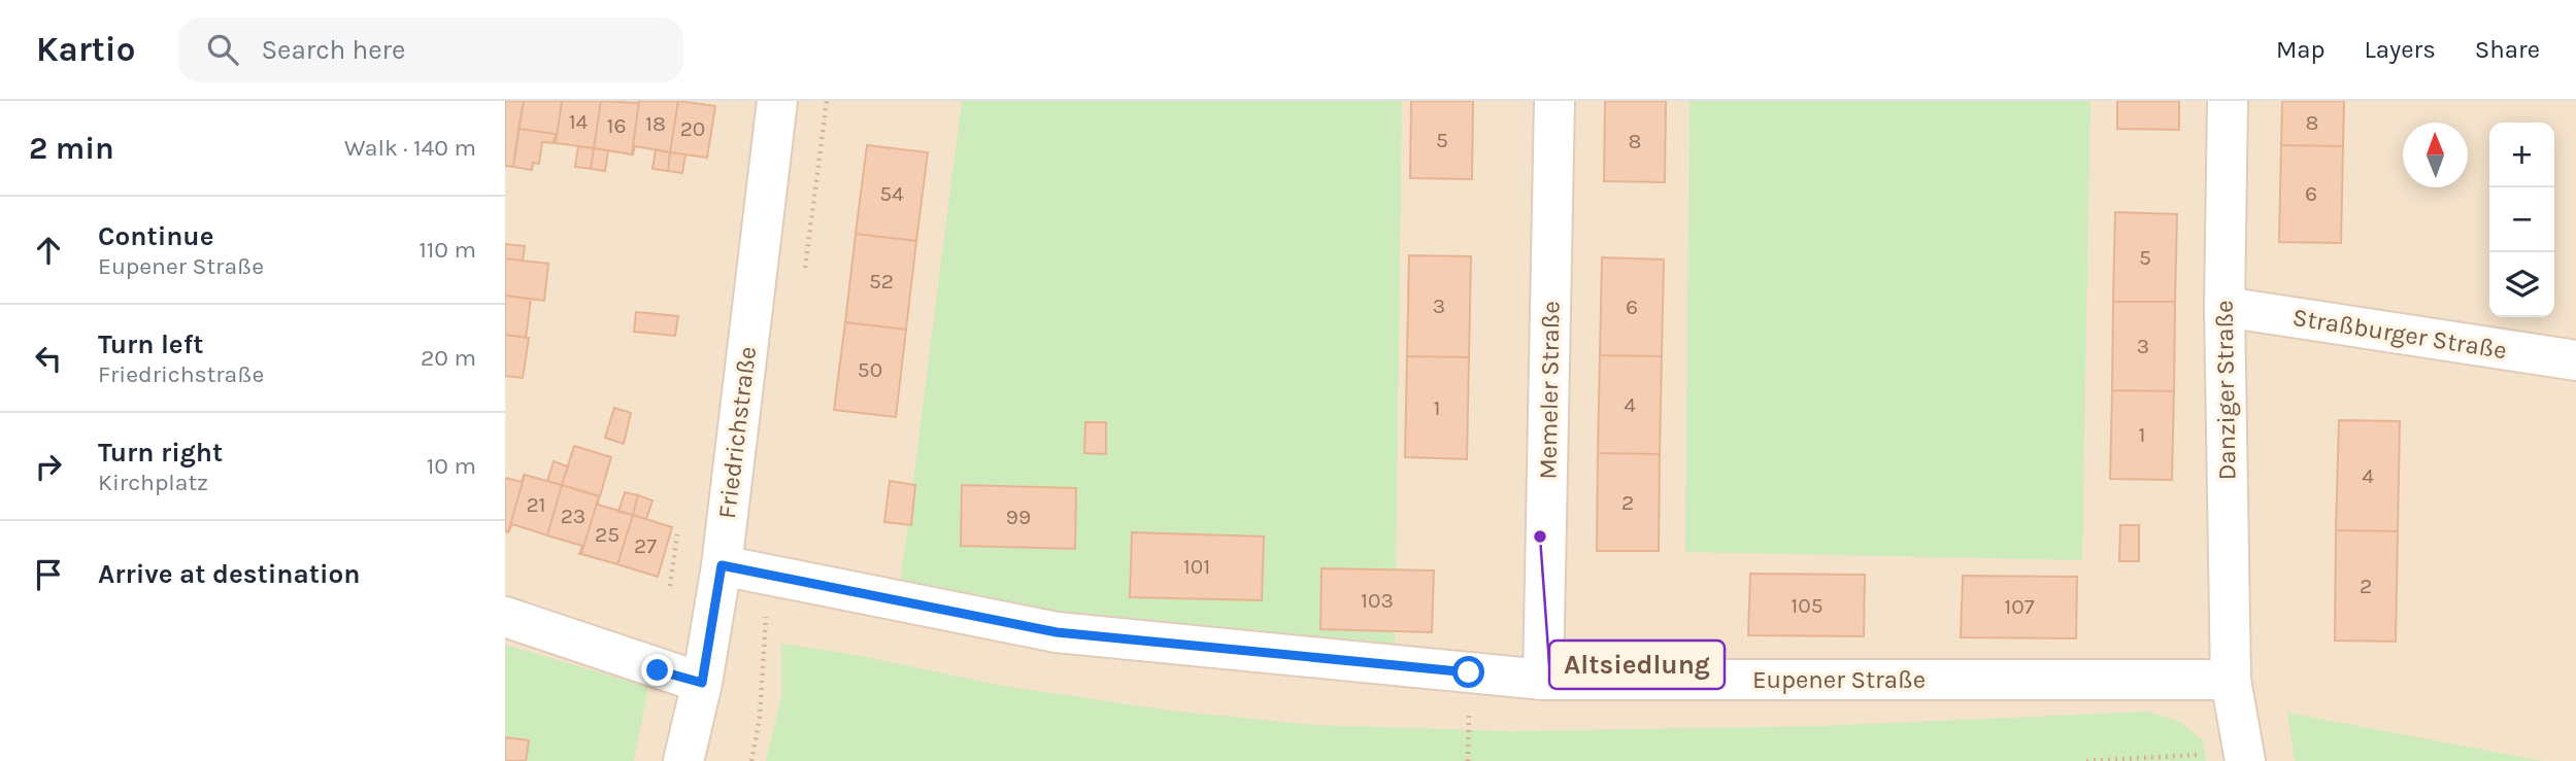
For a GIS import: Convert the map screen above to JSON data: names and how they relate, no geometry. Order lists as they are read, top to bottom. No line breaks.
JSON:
{"streets":{"street":["Straßburger Straße","Memeler Straße","Danziger Straße","Friedrichstraße","Eupener Straße"]},"crossings":[["Straßburger Straße","Danziger Straße"],["Memeler Straße","Eupener Straße"],["Danziger Straße","Eupener Straße"],["Friedrichstraße","Eupener Straße"]],"places":["Altsiedlung"],"house_numbers":["14","8","18","16","20","5","8","54","6","5","52","3","6","3","50","4","1","1","4","2","21","23","99","25","27","101","2","103","105","107"],"north":"top","page":{"header":"Kartio","search":"Search here","nav":["Map","Layers","Share"],"heading":["2 min","Walk · 140 m"],"map_buttons":["+","−"],"list":[["Continue","Eupener Straße","110 m"],["Turn left","Friedrichstraße","20 m"],["Turn right","Kirchplatz","10 m"],"Arrive at destination"]}}
